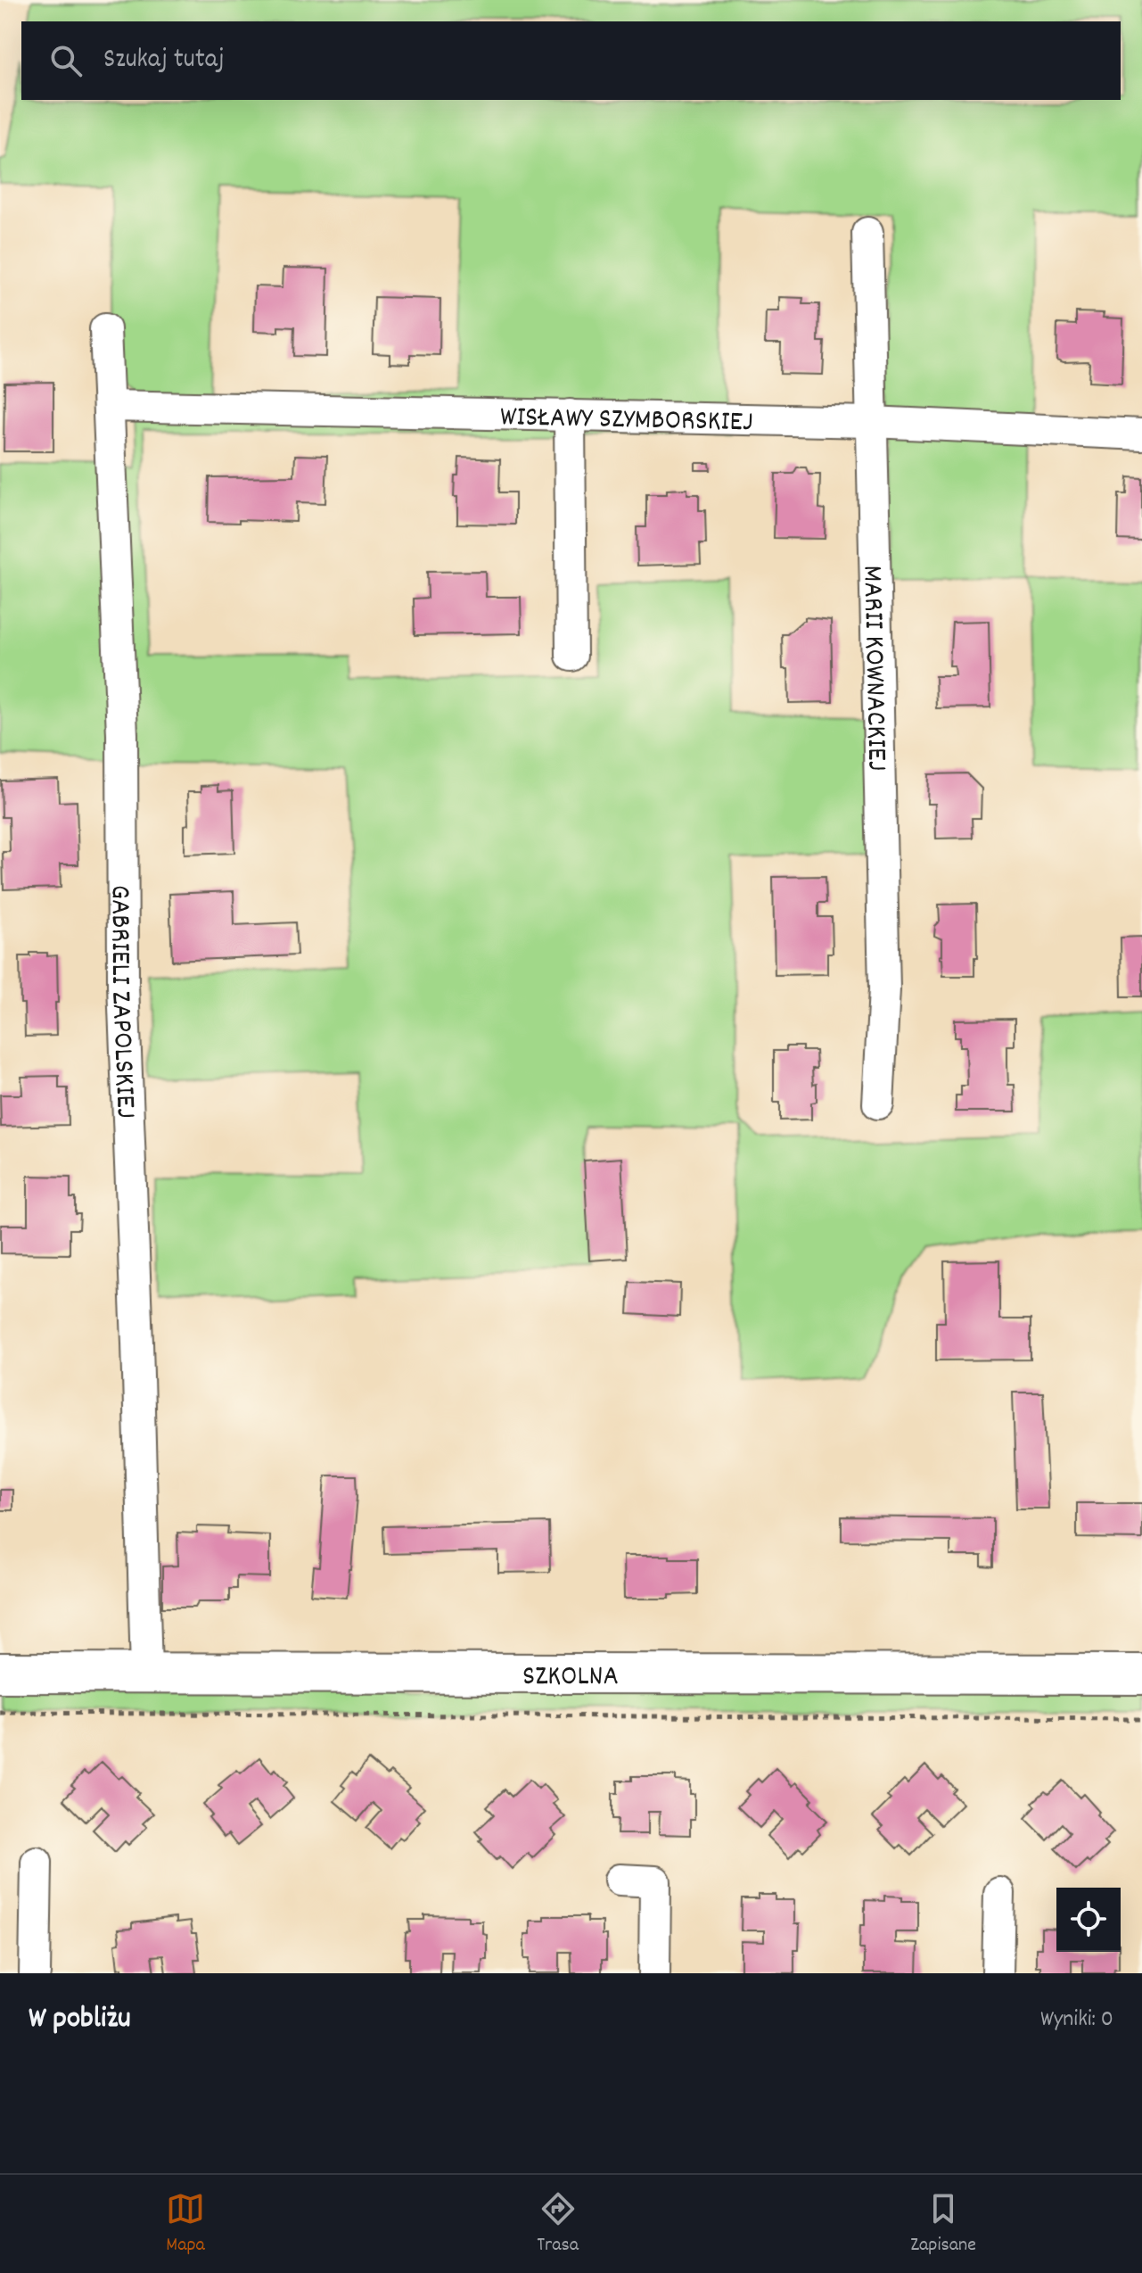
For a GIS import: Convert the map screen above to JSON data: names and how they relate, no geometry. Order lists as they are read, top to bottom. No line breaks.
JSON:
{"streets":{"street":["WISŁAWY SZYMBORSKIEJ","MARII KOWNACKIEJ","GABRIELI ZAPOLSKIEJ","SZKOLNA"]},"crossings":[["WISŁAWY SZYMBORSKIEJ","MARII KOWNACKIEJ"],["WISŁAWY SZYMBORSKIEJ","GABRIELI ZAPOLSKIEJ"],["GABRIELI ZAPOLSKIEJ","SZKOLNA"]],"page":{"search":"Szukaj tutaj","heading":["W pobliżu","Wyniki: 0"],"nav":["Mapa","Trasa","Zapisane"]}}
